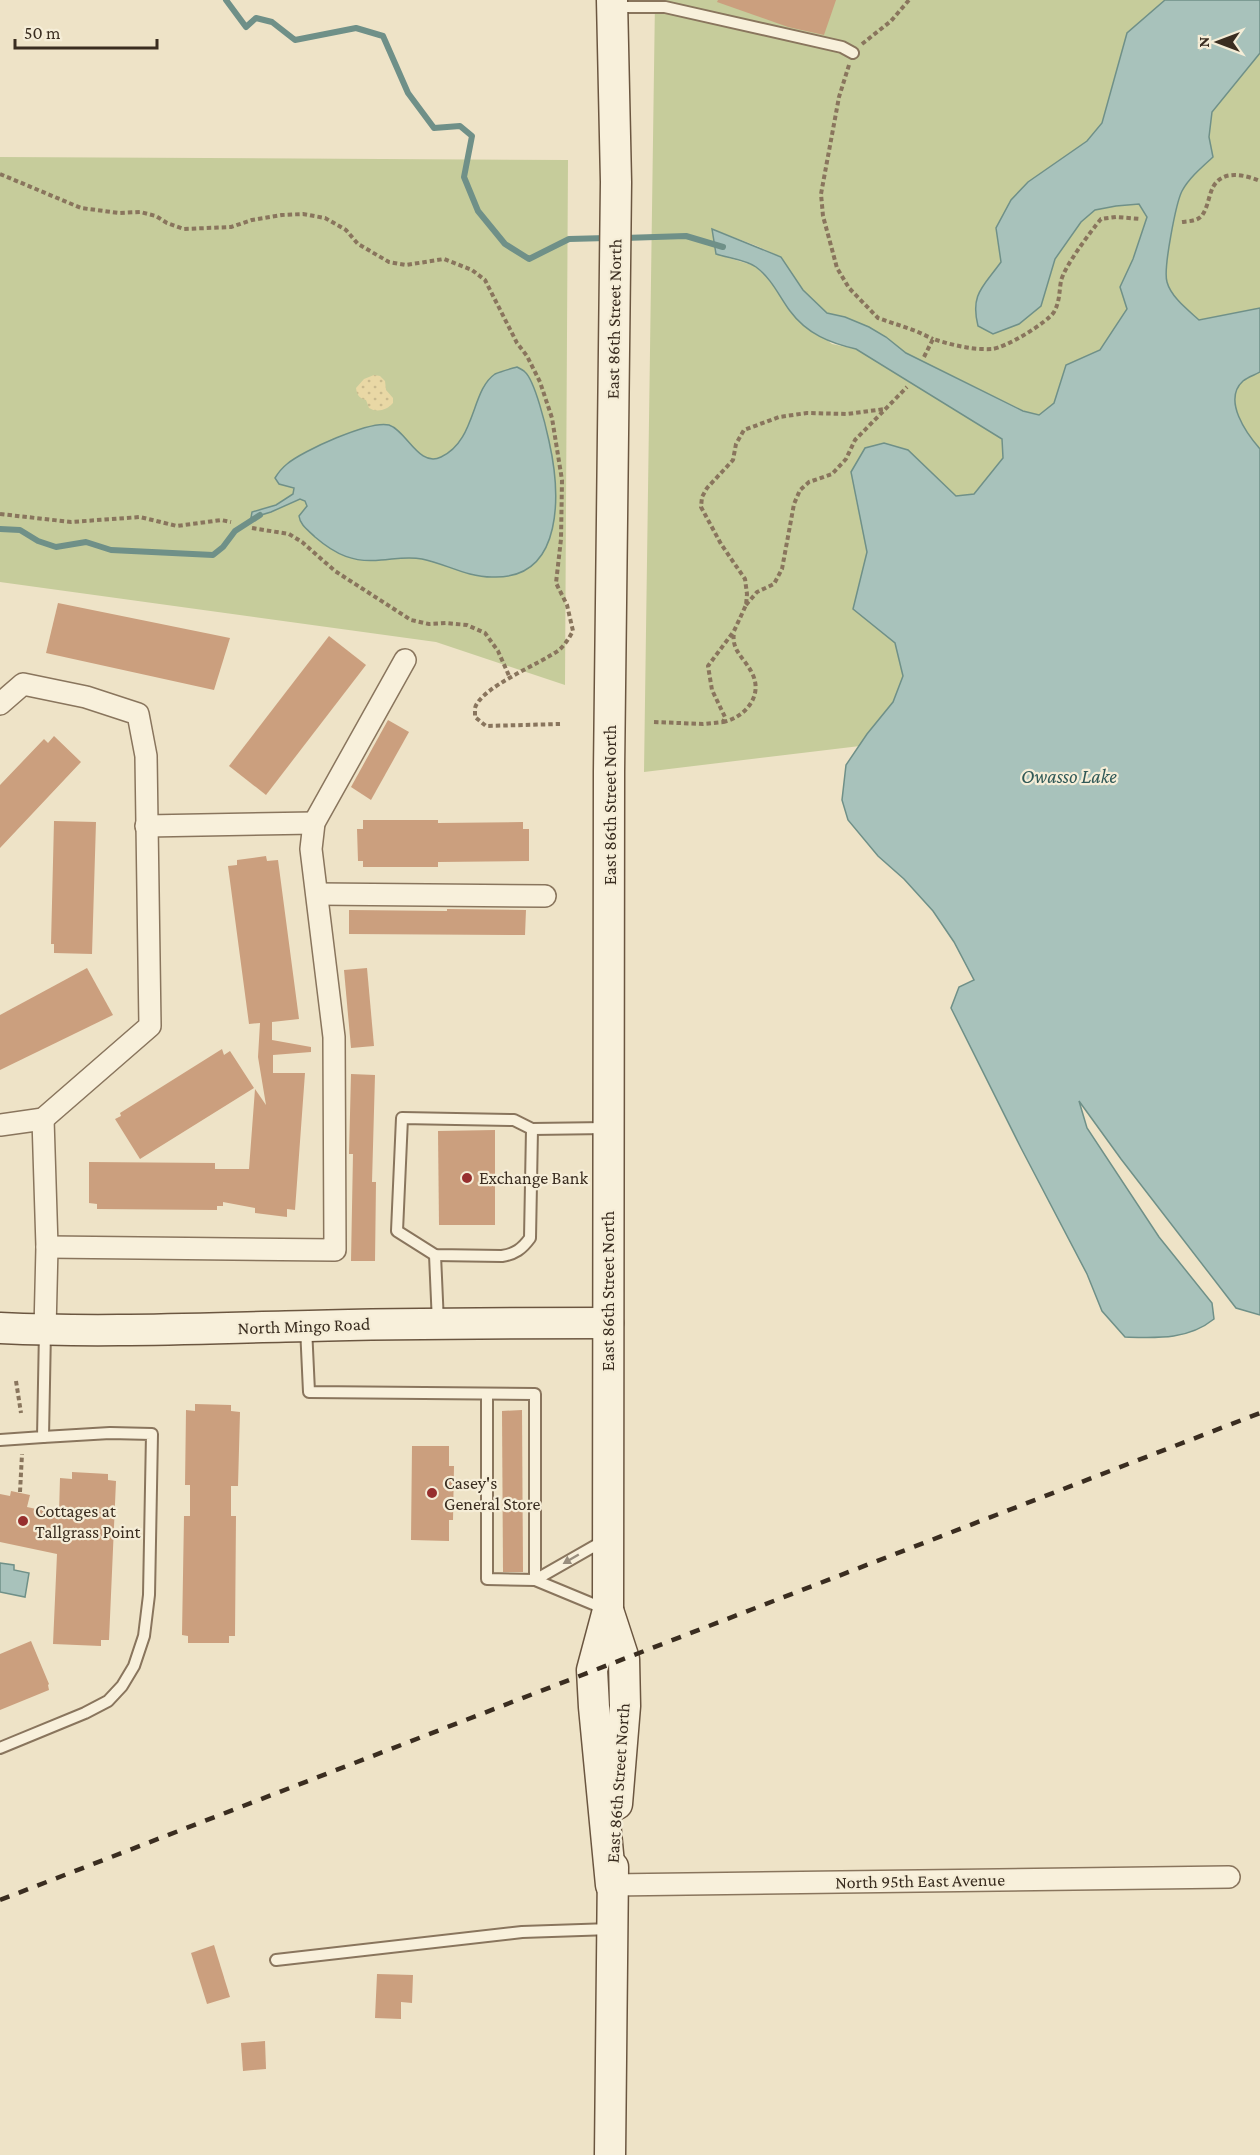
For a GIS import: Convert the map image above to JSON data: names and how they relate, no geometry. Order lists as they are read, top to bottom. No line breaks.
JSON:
{"streets":{"street":["East 86th Street North","North Mingo Road","North 95th East Avenue"]},"crossings":[["East 86th Street North","North Mingo Road"],["East 86th Street North","North 95th East Avenue"]],"water":["Owasso Lake"],"places":["Exchange Bank","Casey's General Store","Cottages at Tallgrass Point"],"scale_bar":"50 m","north":"left"}
